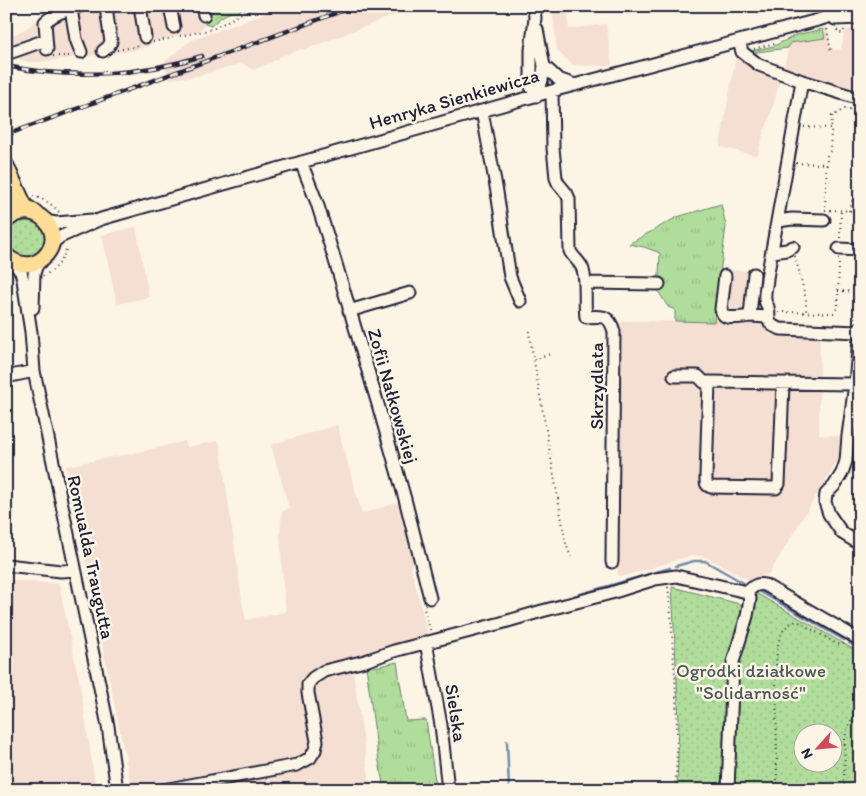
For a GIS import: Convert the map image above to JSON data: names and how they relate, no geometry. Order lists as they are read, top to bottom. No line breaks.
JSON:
{"streets":{"street":["Henryka Sienkiewicza","Skrzydlata","Zofii Nałkowskiej","Romualda Traugutta","Sielska"]},"crossings":[["Henryka Sienkiewicza","Skrzydlata"],["Henryka Sienkiewicza","Zofii Nałkowskiej"]],"parks":["Ogródki działkowe \"Solidarność\""],"north":"bottom left"}
